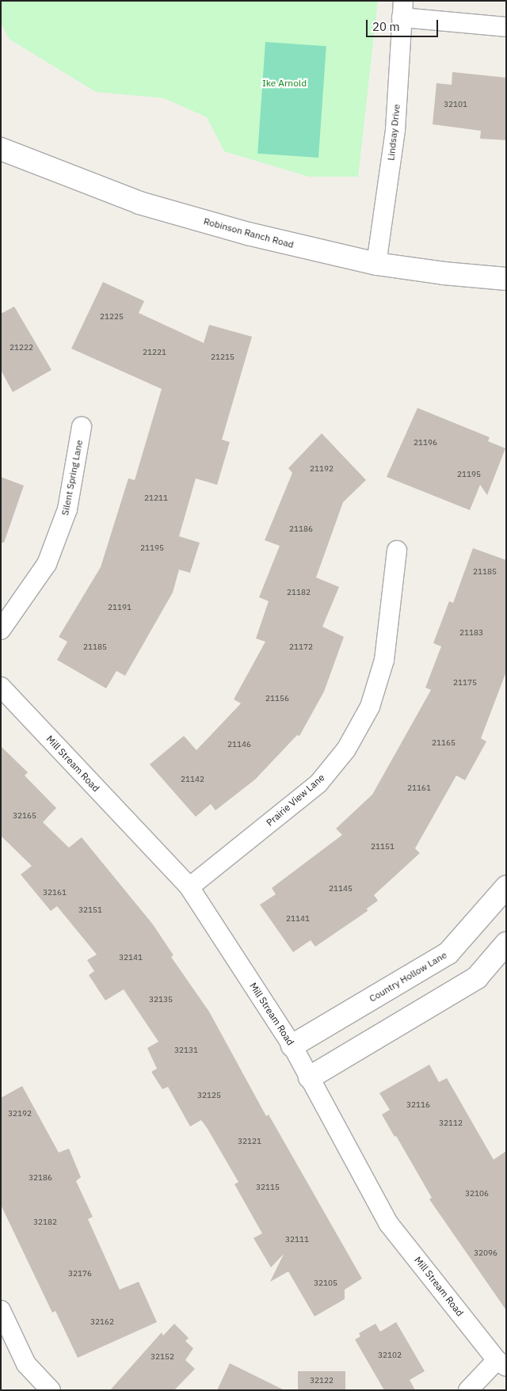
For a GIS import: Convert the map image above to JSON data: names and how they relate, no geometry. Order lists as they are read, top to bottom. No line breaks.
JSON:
{"streets":{"street":["Lindsay Drive","Robinson Ranch Road","Silent Spring Lane","Mill Stream Road","Prairie View Lane","Country Hollow Lane"]},"crossings":[["Lindsay Drive","Robinson Ranch Road"],["Mill Stream Road","Prairie View Lane"],["Mill Stream Road","Country Hollow Lane"]],"parks":["Ike Arnold"],"house_numbers":["32101","21225","21222","21221","21215","21196","21192","21195","21211","21186","21195","21185","21182","21191","21183","21185","21172","21175","21156","21165","21146","21142","21161","32165","21151","21145","32161","32151","21141","32141","32135","32131","32125","32116","32192","32112","32121","32186","32115","32106","32182","32111","32096","32176","32105","32162","32102","32152","32122"],"scale_bar":"20 m"}
